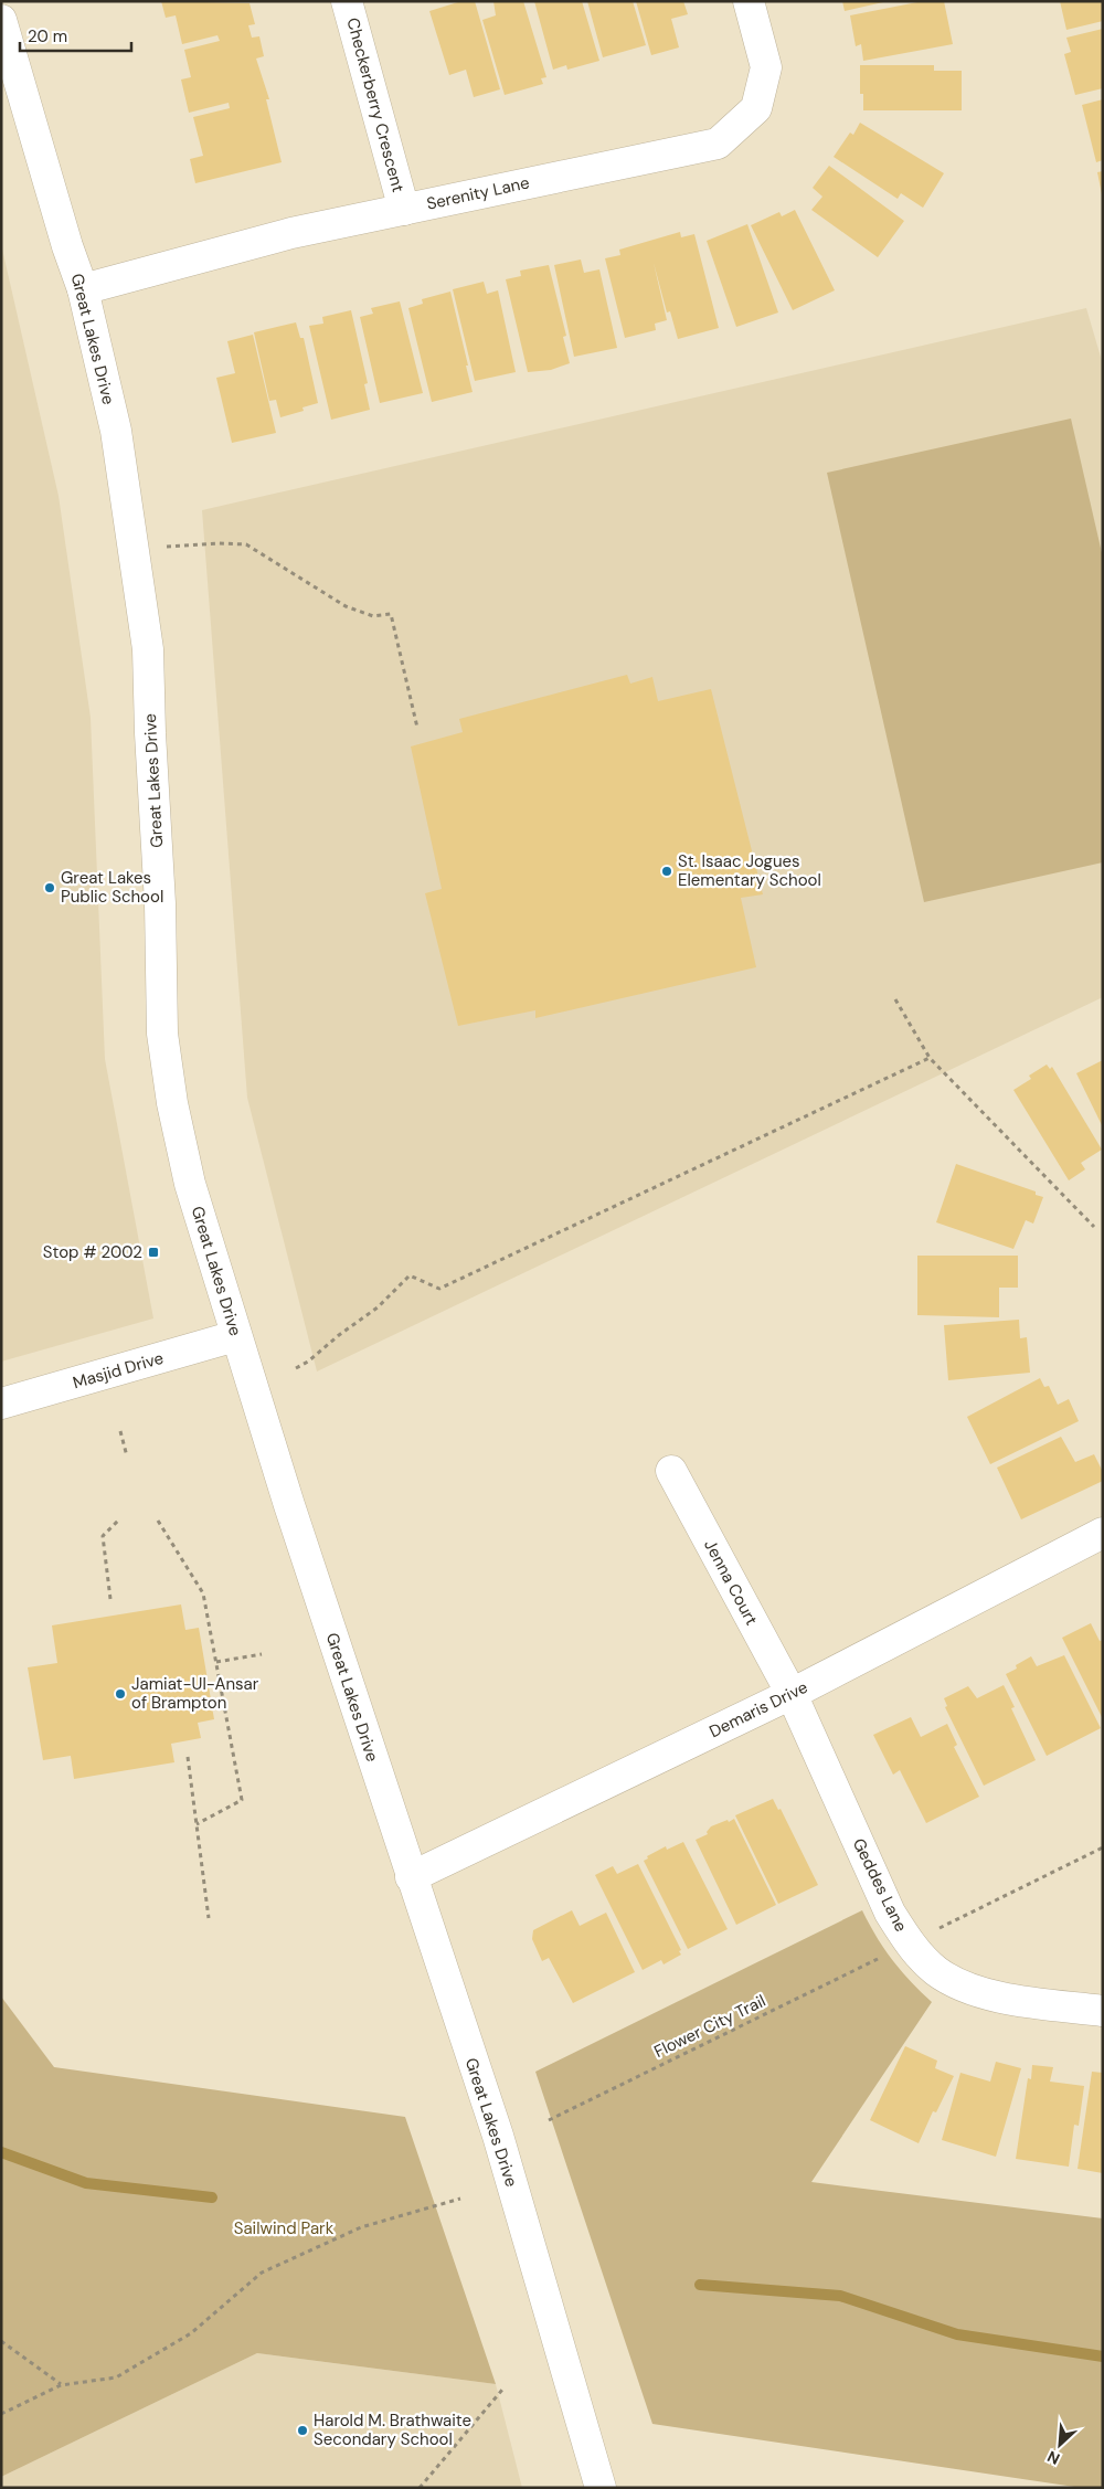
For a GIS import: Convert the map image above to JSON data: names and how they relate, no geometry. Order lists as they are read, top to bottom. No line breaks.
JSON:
{"streets":{"street":["Checkerberry Crescent","Serenity Lane","Great Lakes Drive","Masjid Drive","Jenna Court","Demaris Drive","Geddes Lane"],"path":["Flower City Trail"]},"crossings":[["Checkerberry Crescent","Serenity Lane"],["Serenity Lane","Great Lakes Drive"],["Great Lakes Drive","Masjid Drive"],["Great Lakes Drive","Demaris Drive"],["Jenna Court","Demaris Drive"],["Jenna Court","Geddes Lane"],["Demaris Drive","Geddes Lane"]],"parks":["Sailwind Park"],"places":{"other":["St. Isaac Jogues Elementary School","Great Lakes Public School","Jamiat-Ul-Ansar of Brampton","Harold M. Brathwaite Secondary School"],"transit":["Stop # 2002"]},"scale_bar":"20 m","north":"bottom left"}
